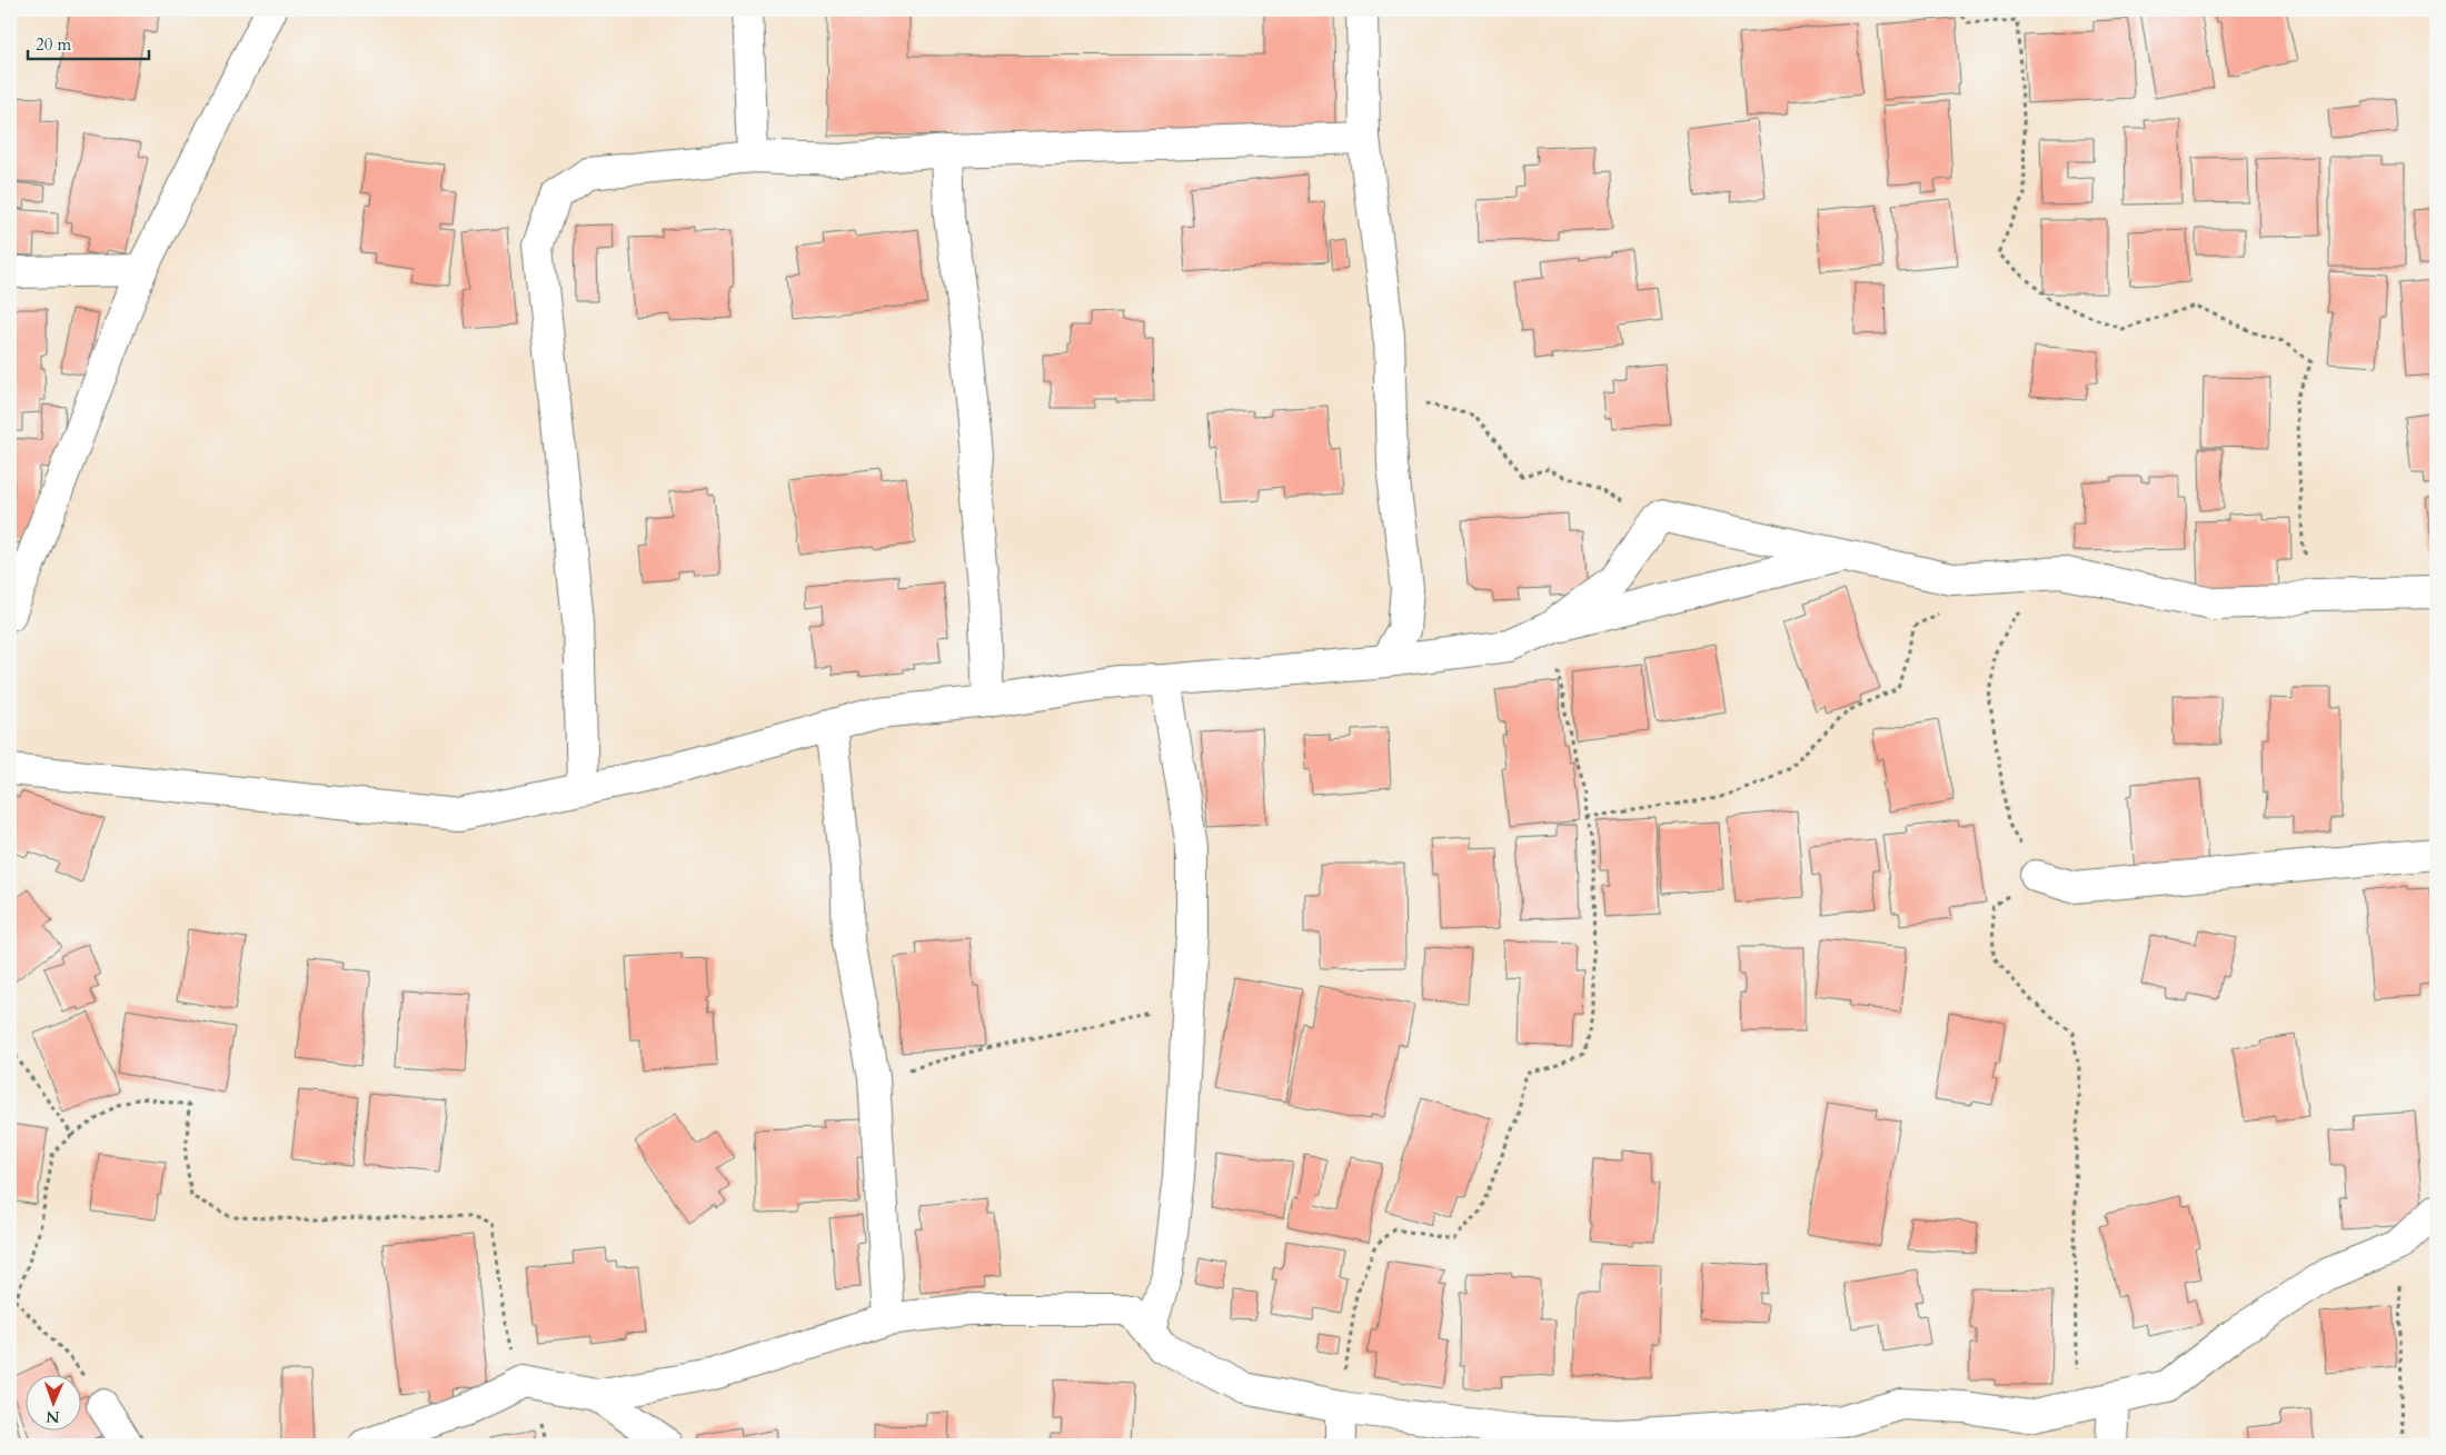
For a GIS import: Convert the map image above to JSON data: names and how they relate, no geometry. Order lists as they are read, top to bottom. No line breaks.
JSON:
{"scale_bar":"20 m","north":"bottom"}
